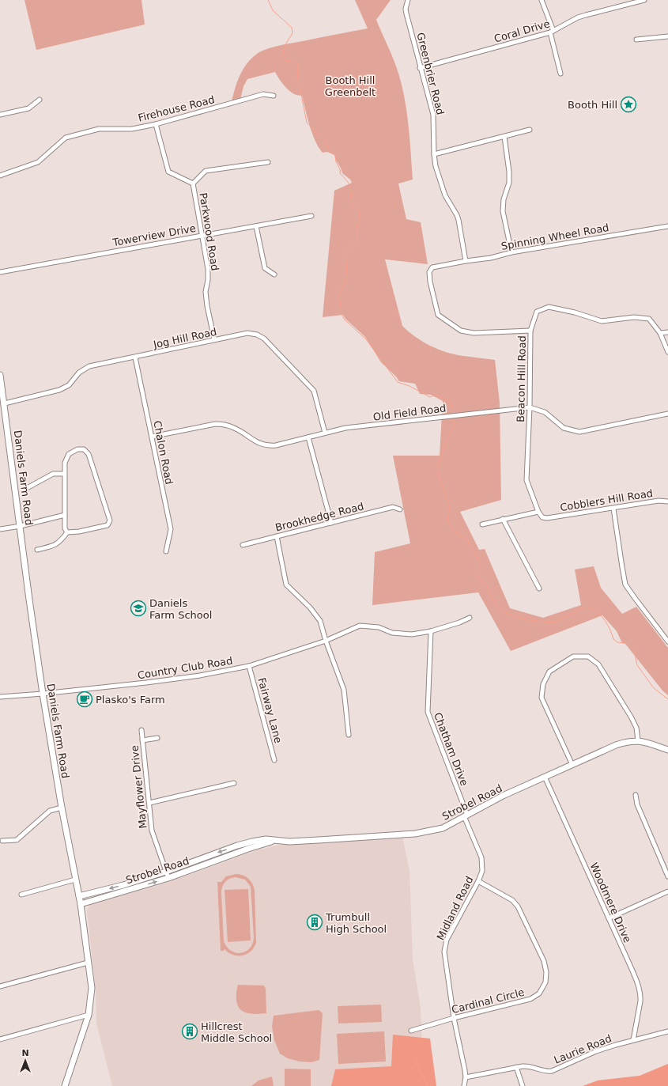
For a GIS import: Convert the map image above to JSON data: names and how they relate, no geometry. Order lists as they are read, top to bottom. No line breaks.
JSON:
{"streets":{"street":["Coral Drive","Greenbrier Road","Firehouse Road","Parkwood Road","Towerview Drive","Spinning Wheel Road","Jog Hill Road","Beacon Hill Road","Old Field Road","Chalon Road","Daniels Farm Road","Cobblers Hill Road","Brookhedge Road","Country Club Road","Fairway Lane","Chatham Drive","Mayflower Drive","Strobel Road","Woodmere Drive","Midland Road","Cardinal Circle","Laurie Road"]},"crossings":[["Coral Drive","Greenbrier Road"],["Greenbrier Road","Spinning Wheel Road"],["Firehouse Road","Parkwood Road"],["Parkwood Road","Towerview Drive"],["Parkwood Road","Jog Hill Road"],["Spinning Wheel Road","Beacon Hill Road"],["Jog Hill Road","Old Field Road"],["Jog Hill Road","Chalon Road"],["Jog Hill Road","Daniels Farm Road"],["Beacon Hill Road","Old Field Road"],["Beacon Hill Road","Cobblers Hill Road"],["Old Field Road","Chalon Road"],["Daniels Farm Road","Country Club Road"],["Daniels Farm Road","Strobel Road"],["Country Club Road","Fairway Lane"],["Country Club Road","Chatham Drive"],["Chatham Drive","Strobel Road"],["Chatham Drive","Midland Road"],["Mayflower Drive","Strobel Road"],["Strobel Road","Woodmere Drive"],["Strobel Road","Midland Road"],["Woodmere Drive","Laurie Road"],["Midland Road","Cardinal Circle"],["Midland Road","Laurie Road"]],"parks":["Booth Hill Greenbelt"],"places":{"place":["Booth Hill"],"school or university":["Daniels Farm School"],"cafe":["Plasko's Farm"],"building":["Trumbull High School","Hillcrest Middle School"]},"north":"top"}
